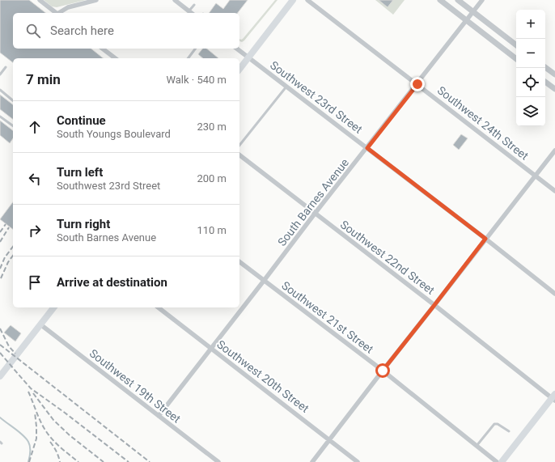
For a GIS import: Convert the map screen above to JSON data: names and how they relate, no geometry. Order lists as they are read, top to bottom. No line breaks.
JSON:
{"streets":{"street":["Southwest 23rd Street","Southwest 24th Street","South Barnes Avenue","Southwest 22nd Street","Southwest 21st Street","Southwest 20th Street","Southwest 19th Street"]},"crossings":[["Southwest 23rd Street","South Barnes Avenue"],["Southwest 24th Street","South Barnes Avenue"],["South Barnes Avenue","Southwest 22nd Street"],["South Barnes Avenue","Southwest 21st Street"],["South Barnes Avenue","Southwest 20th Street"],["South Barnes Avenue","Southwest 19th Street"]],"page":{"map_buttons":["+","−"],"search":"Search here","heading":["7 min","Walk · 540 m"],"list":[["Continue","South Youngs Boulevard","230 m"],["Turn left","Southwest 23rd Street","200 m"],["Turn right","South Barnes Avenue","110 m"],"Arrive at destination"]}}
